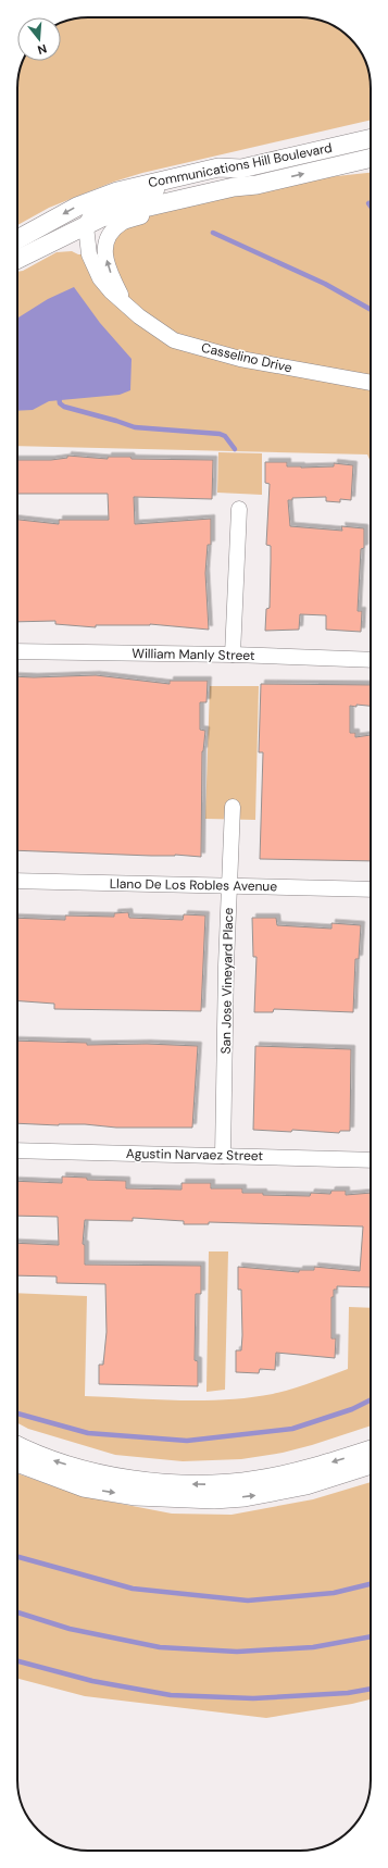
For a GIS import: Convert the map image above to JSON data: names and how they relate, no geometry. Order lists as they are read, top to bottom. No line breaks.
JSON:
{"streets":{"street":["Communications Hill Boulevard","Casselino Drive","William Manly Street","Llano De Los Robles Avenue","San Jose Vineyard Place","Agustin Narvaez Street"]},"crossings":[["Communications Hill Boulevard","Casselino Drive"],["Llano De Los Robles Avenue","San Jose Vineyard Place"],["San Jose Vineyard Place","Agustin Narvaez Street"]],"north":"bottom"}
